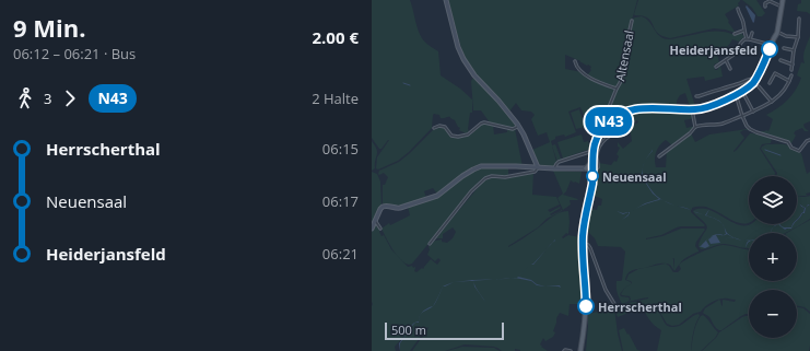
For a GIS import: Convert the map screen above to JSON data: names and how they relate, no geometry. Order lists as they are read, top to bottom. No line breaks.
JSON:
{"streets":{"street":["Altensaal"]},"places":["Heiderjansfeld","Neuensaal","Herrscherthal"],"lines":["bus line N43"],"scale_bar":"500 m","page":{"heading":["9 Min.","06:12 – 06:21 · Bus","2.00 €"],"on_map":"N43","legs":["3","N43","2 Halte"],"list":[{"name":"Herrscherthal","value":"06:15"},{"name":"Neuensaal","value":"06:17"},{"name":"Heiderjansfeld","value":"06:21"}],"map_buttons":["+","−"],"scale":"500 m"}}
